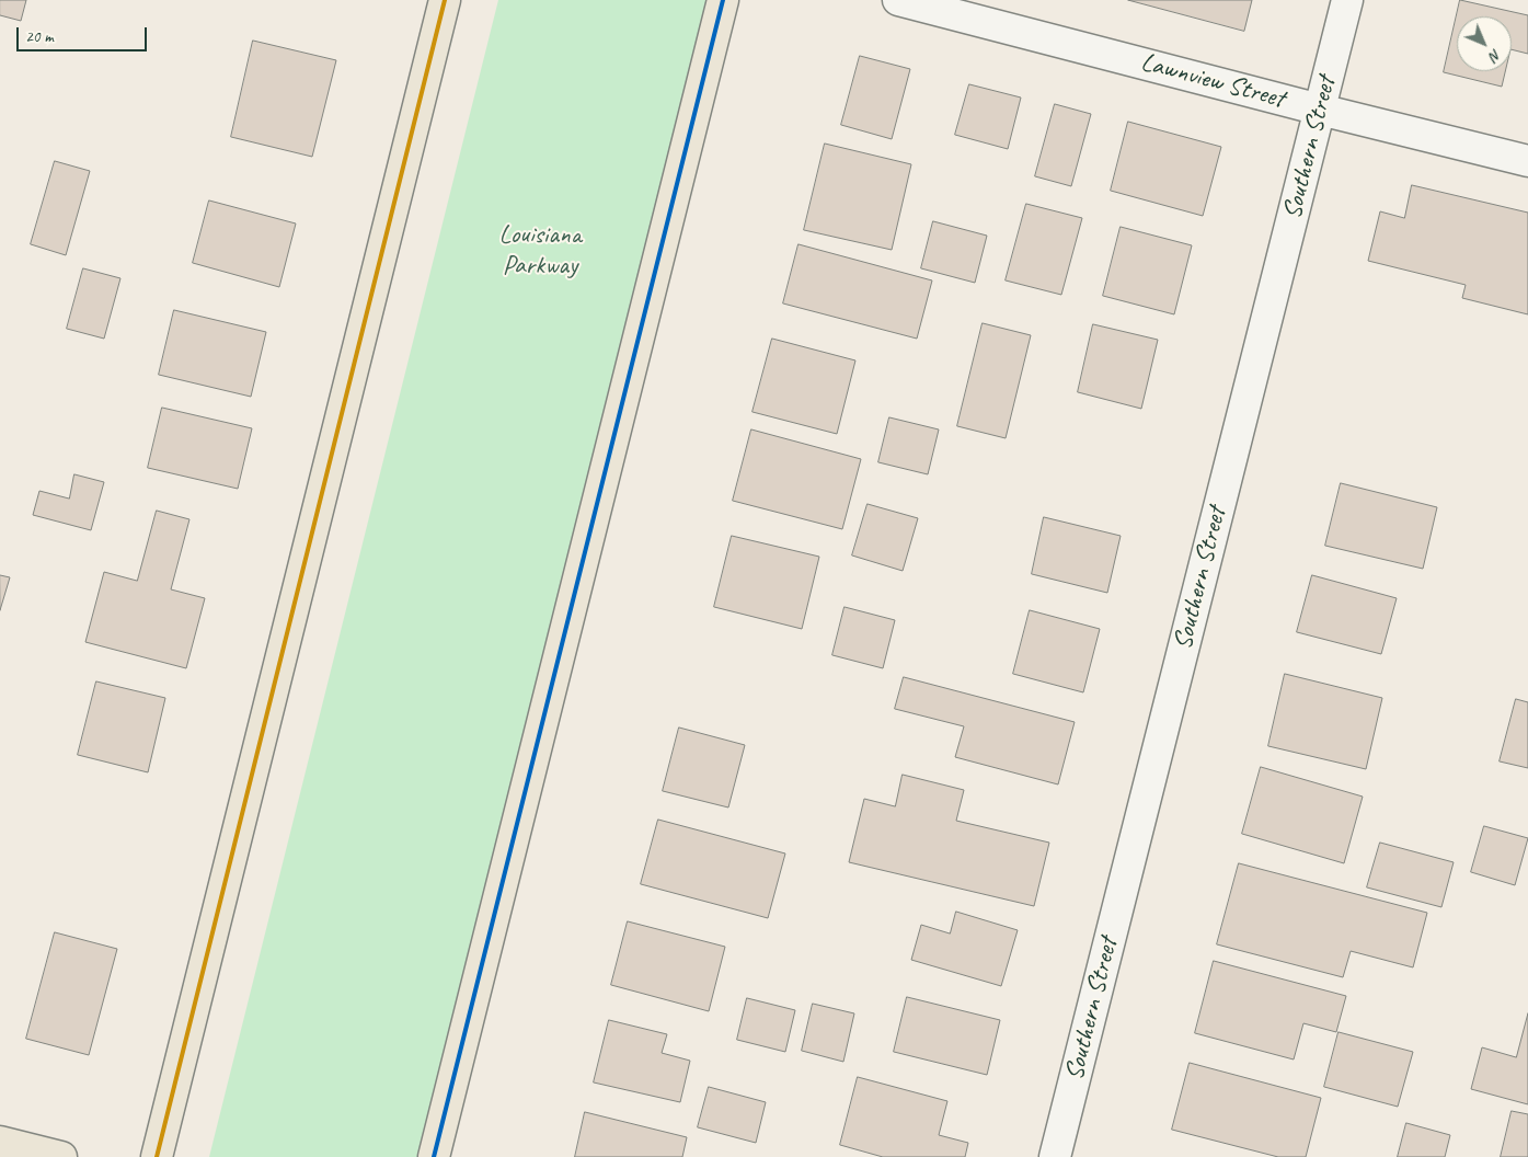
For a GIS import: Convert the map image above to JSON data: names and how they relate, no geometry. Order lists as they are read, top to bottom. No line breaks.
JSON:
{"streets":{"street":["Lawnview Street","Southern Street"]},"crossings":[["Lawnview Street","Southern Street"]],"parks":["Louisiana Parkway"],"scale_bar":"20 m","north":"bottom right"}
